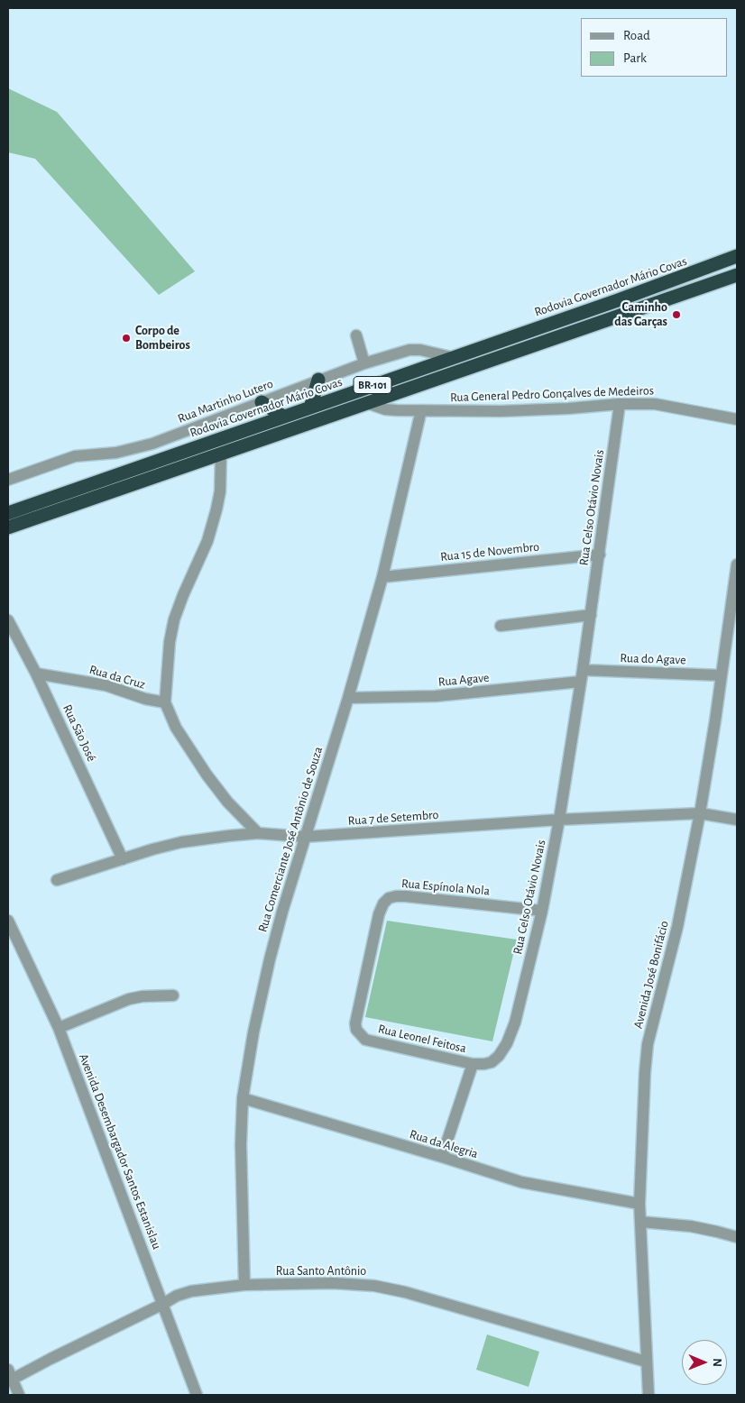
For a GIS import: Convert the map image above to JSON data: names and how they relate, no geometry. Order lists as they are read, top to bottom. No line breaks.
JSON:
{"streets":{"highway":["Rodovia Governador Mário Covas","BR-101"],"street":["Rua General Pedro Gonçalves de Medeiros","Rua Martinho Lutero","Rua Celso Otávio Novais","Rua 15 de Novembro","Rua do Agave","Rua da Cruz","Rua Agave","Rua São José","Rua 7 de Setembro","Rua Comerciante José Antônio de Souza","Rua Espínola Nola","Avenida José Bonifácio","Rua Leonel Feitosa","Rua da Alegria","Avenida Desembargador Santos Estanislau","Rua Santo Antônio"]},"crossings":[["Rodovia Governador Mário Covas","Rua Martinho Lutero"],["BR-101","Rua General Pedro Gonçalves de Medeiros"],["Rua General Pedro Gonçalves de Medeiros","Rua Celso Otávio Novais"],["Rua General Pedro Gonçalves de Medeiros","Rua Comerciante José Antônio de Souza"],["Rua Celso Otávio Novais","Rua 15 de Novembro"],["Rua Celso Otávio Novais","Rua do Agave"],["Rua Celso Otávio Novais","Rua Agave"],["Rua Celso Otávio Novais","Rua 7 de Setembro"],["Rua Celso Otávio Novais","Rua Espínola Nola"],["Rua Celso Otávio Novais","Rua Leonel Feitosa"],["Rua 15 de Novembro","Rua Comerciante José Antônio de Souza"],["Rua do Agave","Avenida José Bonifácio"],["Rua da Cruz","Rua São José"],["Rua Agave","Rua Comerciante José Antônio de Souza"],["Rua São José","Rua 7 de Setembro"],["Rua 7 de Setembro","Rua Comerciante José Antônio de Souza"],["Rua 7 de Setembro","Avenida José Bonifácio"],["Rua Comerciante José Antônio de Souza","Rua da Alegria"],["Rua Comerciante José Antônio de Souza","Rua Santo Antônio"],["Rua Espínola Nola","Rua Leonel Feitosa"],["Avenida José Bonifácio","Rua da Alegria"],["Avenida José Bonifácio","Rua Santo Antônio"],["Avenida Desembargador Santos Estanislau","Rua Santo Antônio"]],"places":["Caminho das Garças","Corpo de Bombeiros"],"legend":["Road","Park"],"north":"right"}
